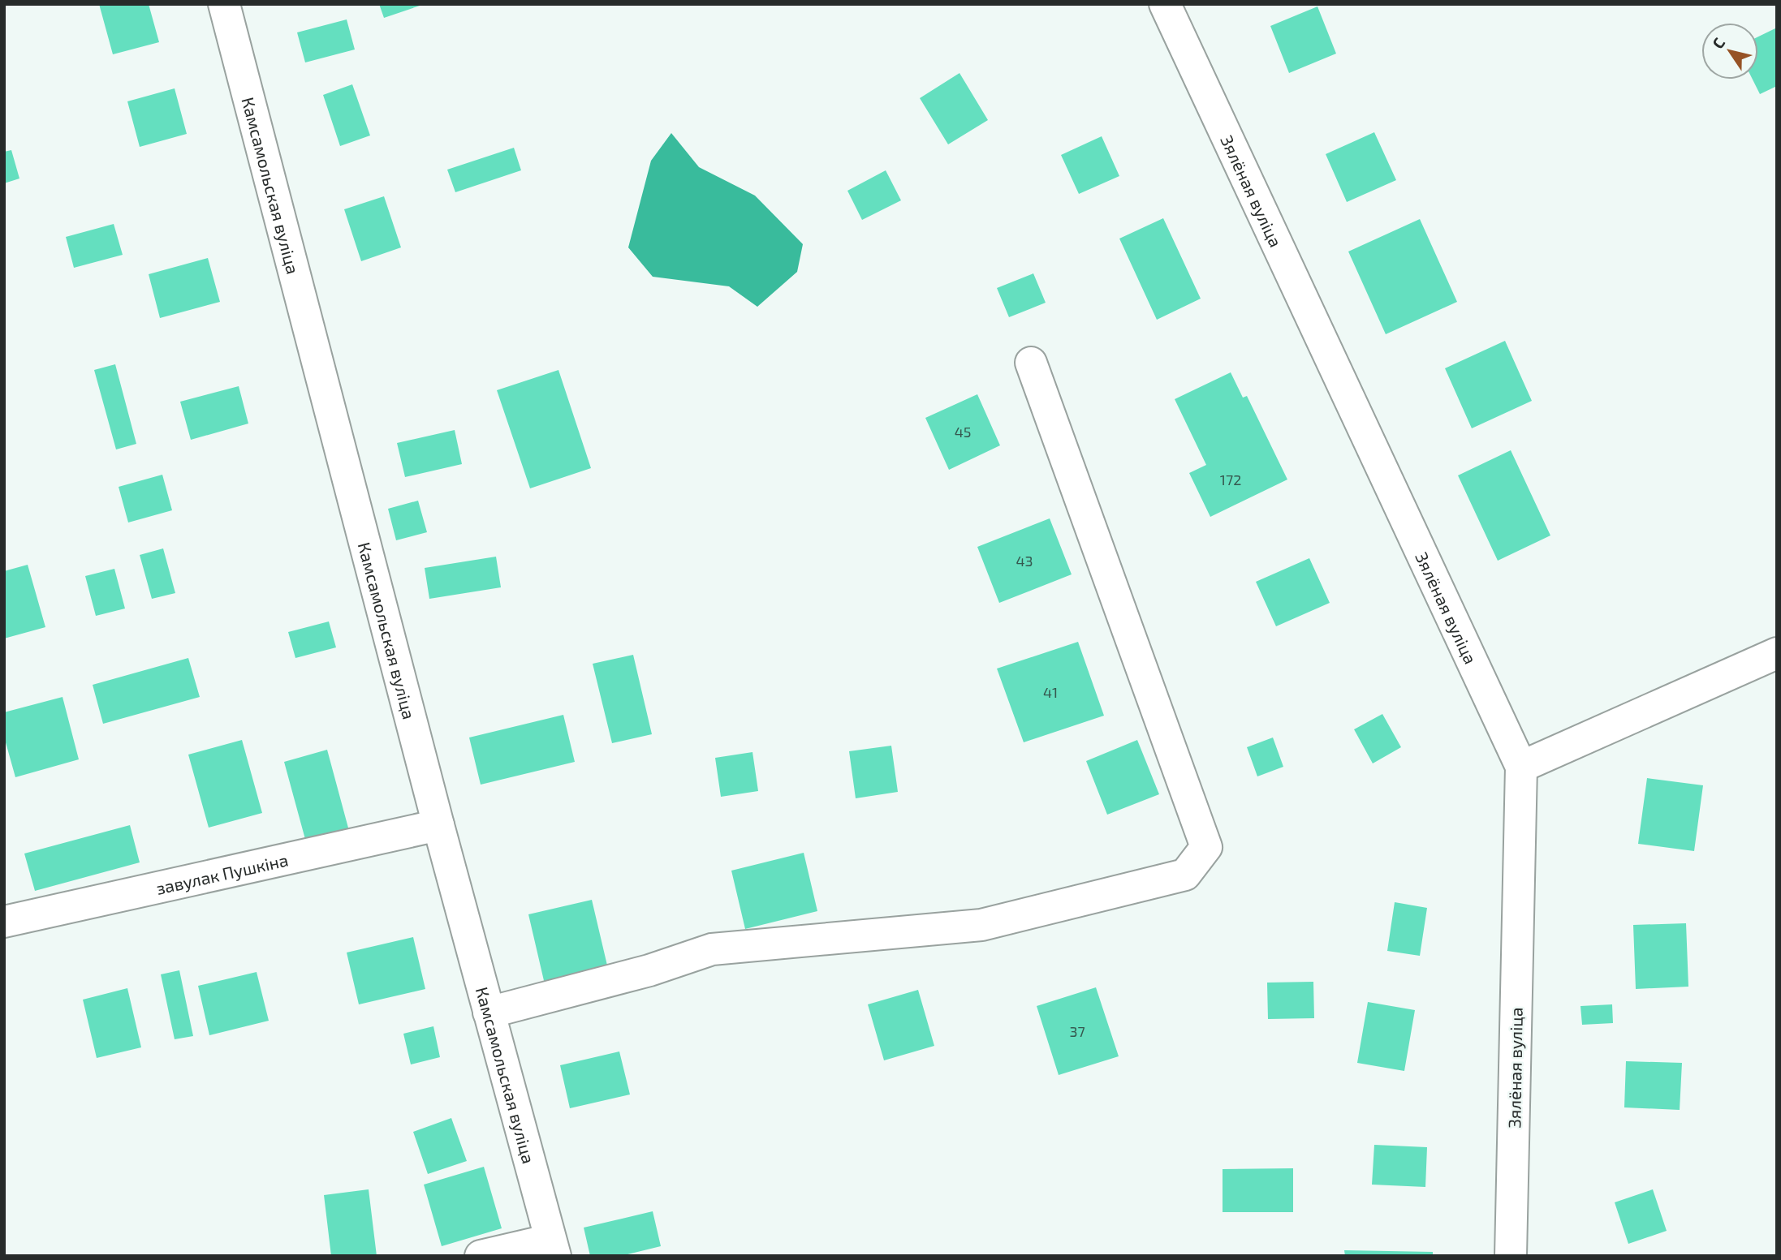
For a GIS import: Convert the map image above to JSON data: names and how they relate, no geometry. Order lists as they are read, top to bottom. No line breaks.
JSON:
{"streets":{"street":["Камсамольская вуліца","Зялёная вуліца","завулак Пушкіна"]},"crossings":[["Камсамольская вуліца","завулак Пушкіна"]],"house_numbers":["45","172","43","41","37"],"north":"top left"}
